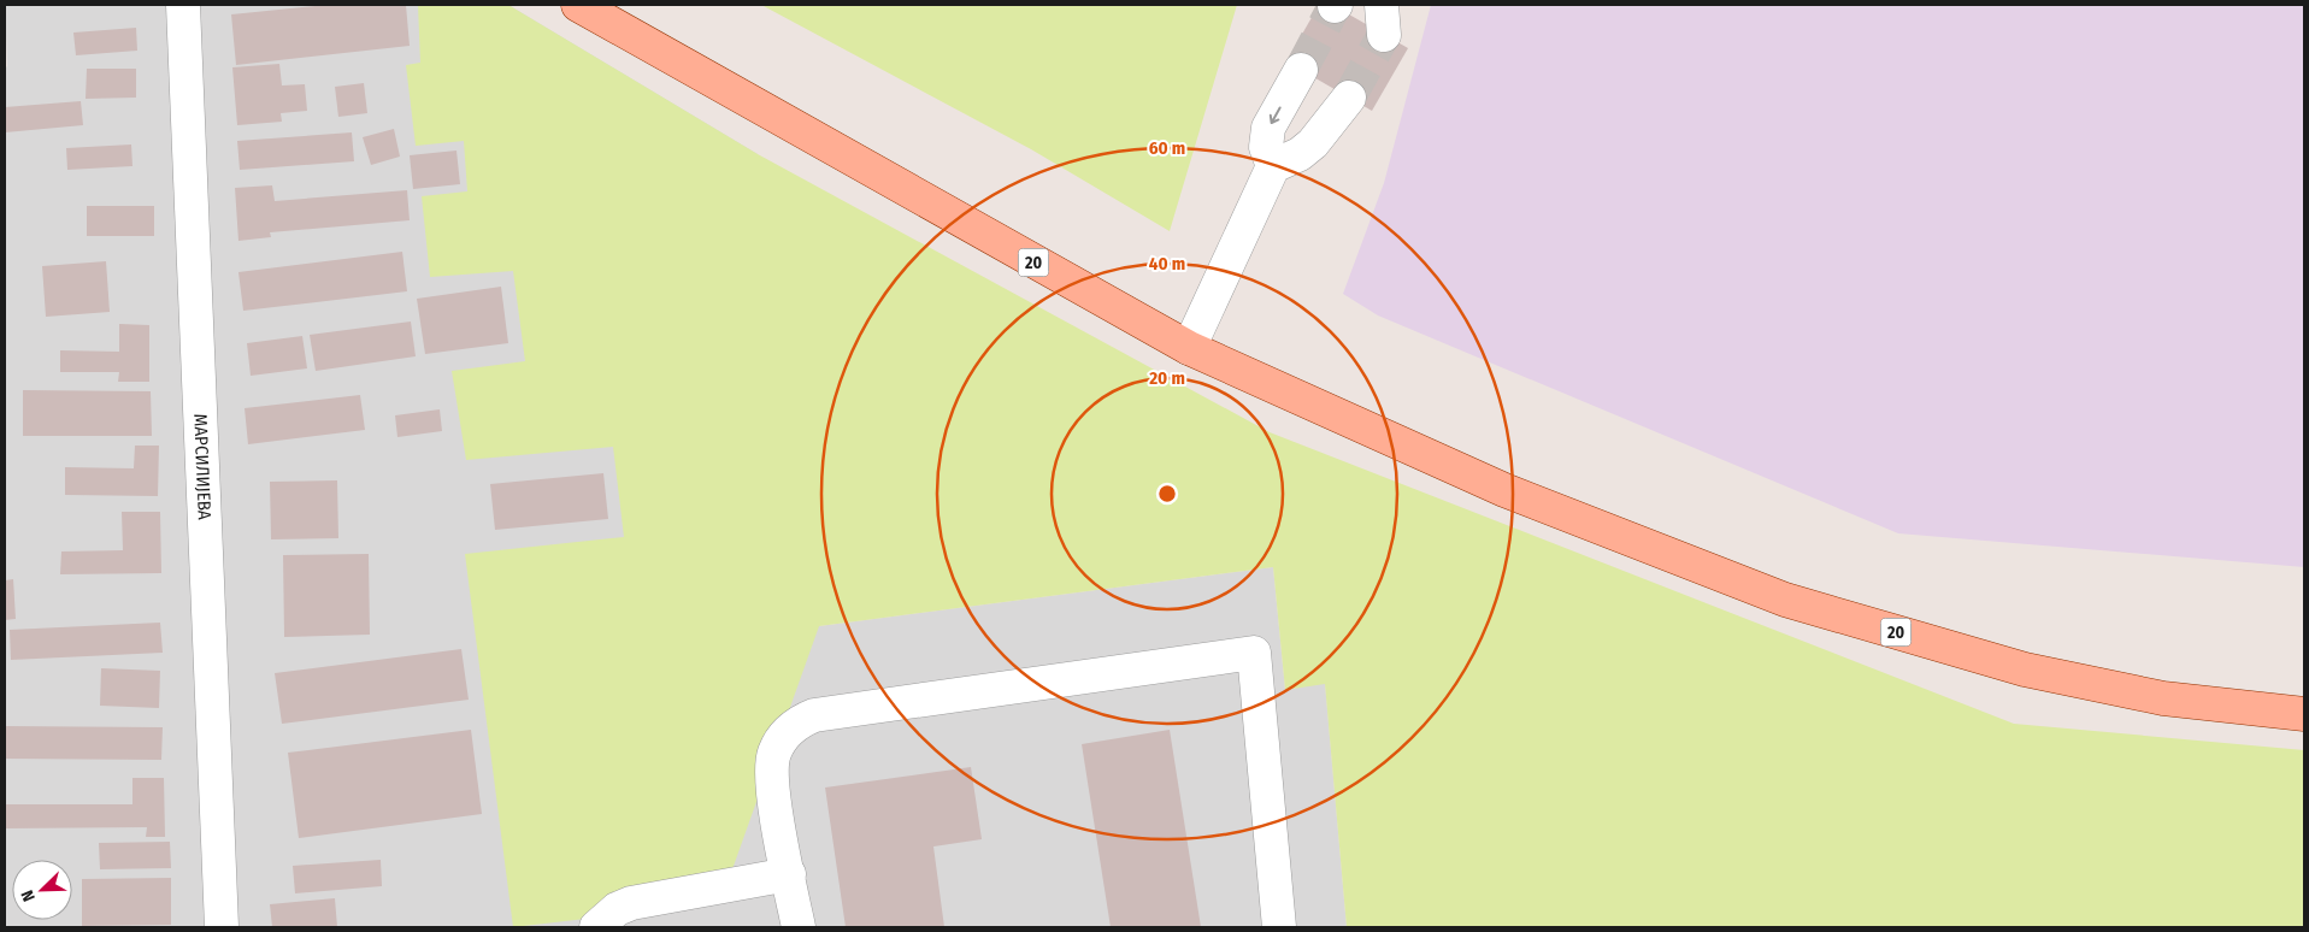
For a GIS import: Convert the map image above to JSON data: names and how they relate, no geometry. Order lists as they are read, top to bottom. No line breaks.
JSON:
{"streets":{"main road":["20"],"street":["МАРСИЛИЈЕВА"]},"north":"bottom left","rings":["60 m","40 m","20 m"]}
